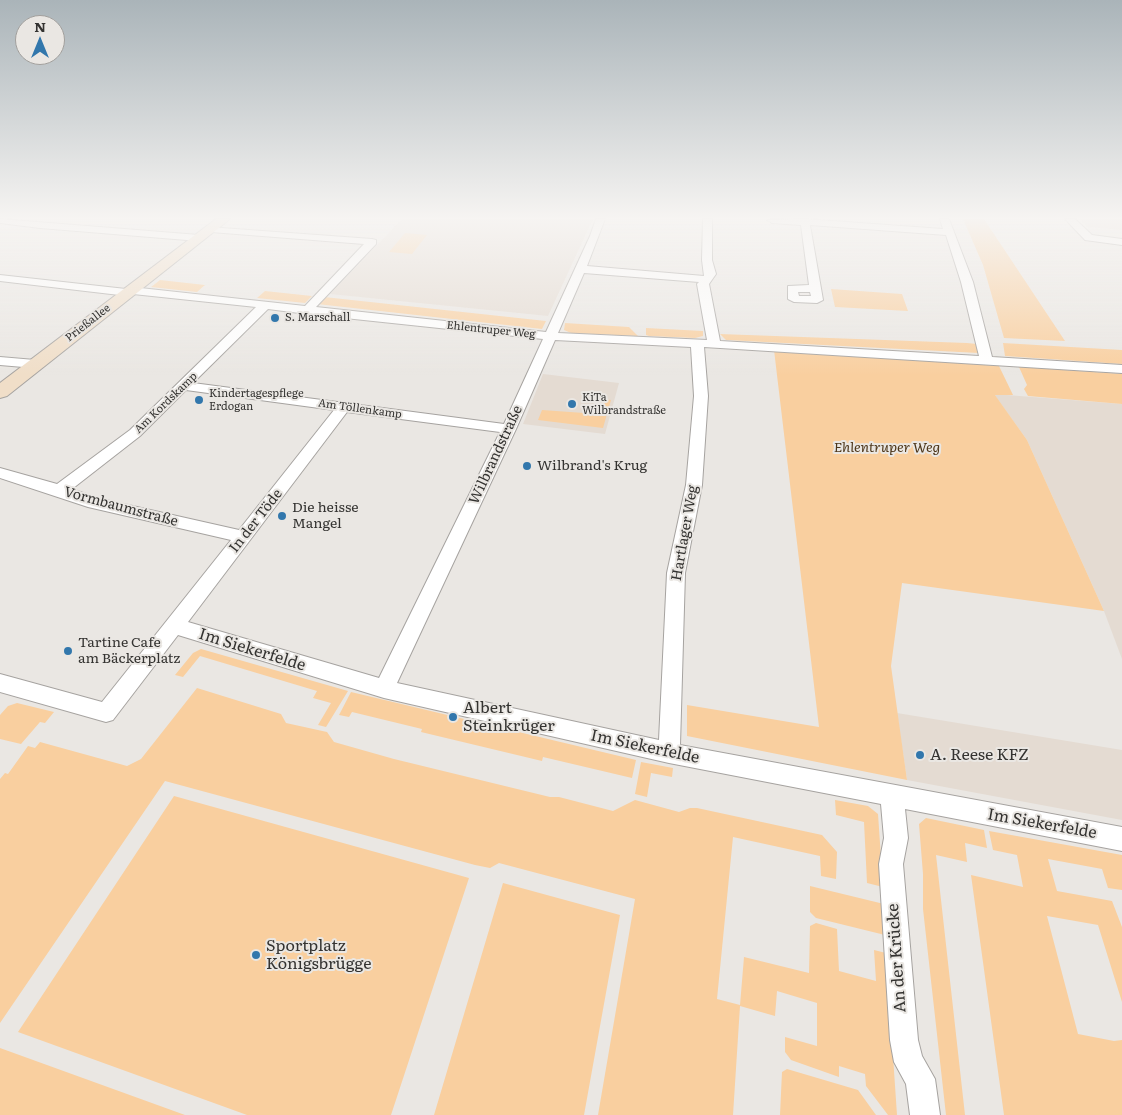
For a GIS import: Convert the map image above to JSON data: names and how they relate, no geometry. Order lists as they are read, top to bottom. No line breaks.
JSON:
{"streets":{"street":["Prießallee","Ehlentruper Weg","Am Kordskamp","Am Töllenkamp","Wilbrandstraße","Vormbaumstraße","In der Töde","Hartlager Weg","Im Siekerfelde","An der Krücke"]},"crossings":[["Prießallee","Ehlentruper Weg"],["Ehlentruper Weg","Am Kordskamp"],["Ehlentruper Weg","Wilbrandstraße"],["Ehlentruper Weg","Hartlager Weg"],["Am Kordskamp","Am Töllenkamp"],["Am Kordskamp","Vormbaumstraße"],["Am Töllenkamp","Wilbrandstraße"],["Am Töllenkamp","In der Töde"],["Wilbrandstraße","Im Siekerfelde"],["Vormbaumstraße","In der Töde"],["In der Töde","Im Siekerfelde"],["Hartlager Weg","Im Siekerfelde"],["Im Siekerfelde","An der Krücke"]],"parks":["Ehlentruper Weg"],"places":["S. Marschall","Kindertagespflege Erdogan","KiTa Wilbrandstraße","Wilbrand's Krug","Die heisse Mangel","Tartine Cafe am Bäckerplatz","Albert Steinkrüger","A. Reese KFZ","Sportplatz Königsbrügge"],"north":"top"}
